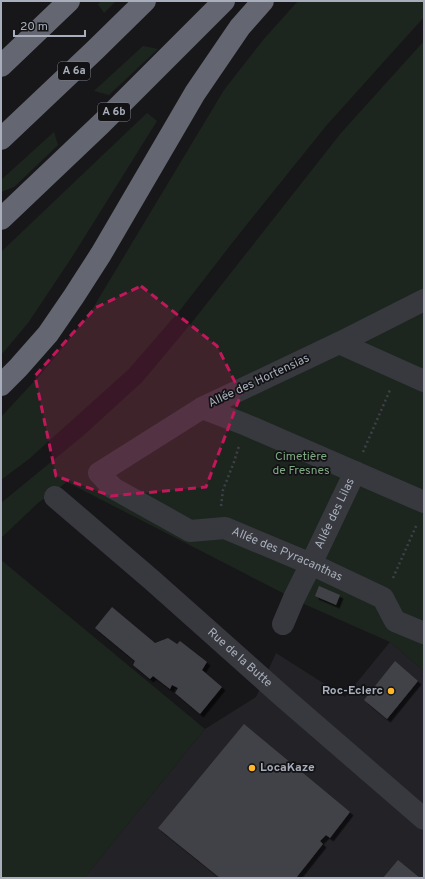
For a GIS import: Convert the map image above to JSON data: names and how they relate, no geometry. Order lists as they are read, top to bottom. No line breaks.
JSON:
{"streets":{"highway":["A 6a","A 6b"],"street":["Allée des Hortensias","Allée des Lilas","Allée des Pyracanthas","Rue de la Butte"]},"crossings":[["Allée des Hortensias","Allée des Pyracanthas"],["Allée des Lilas","Allée des Pyracanthas"]],"parks":["Cimetière de Fresnes"],"places":["Roc-Eclerc","LocaKaze"],"scale_bar":"20 m"}
